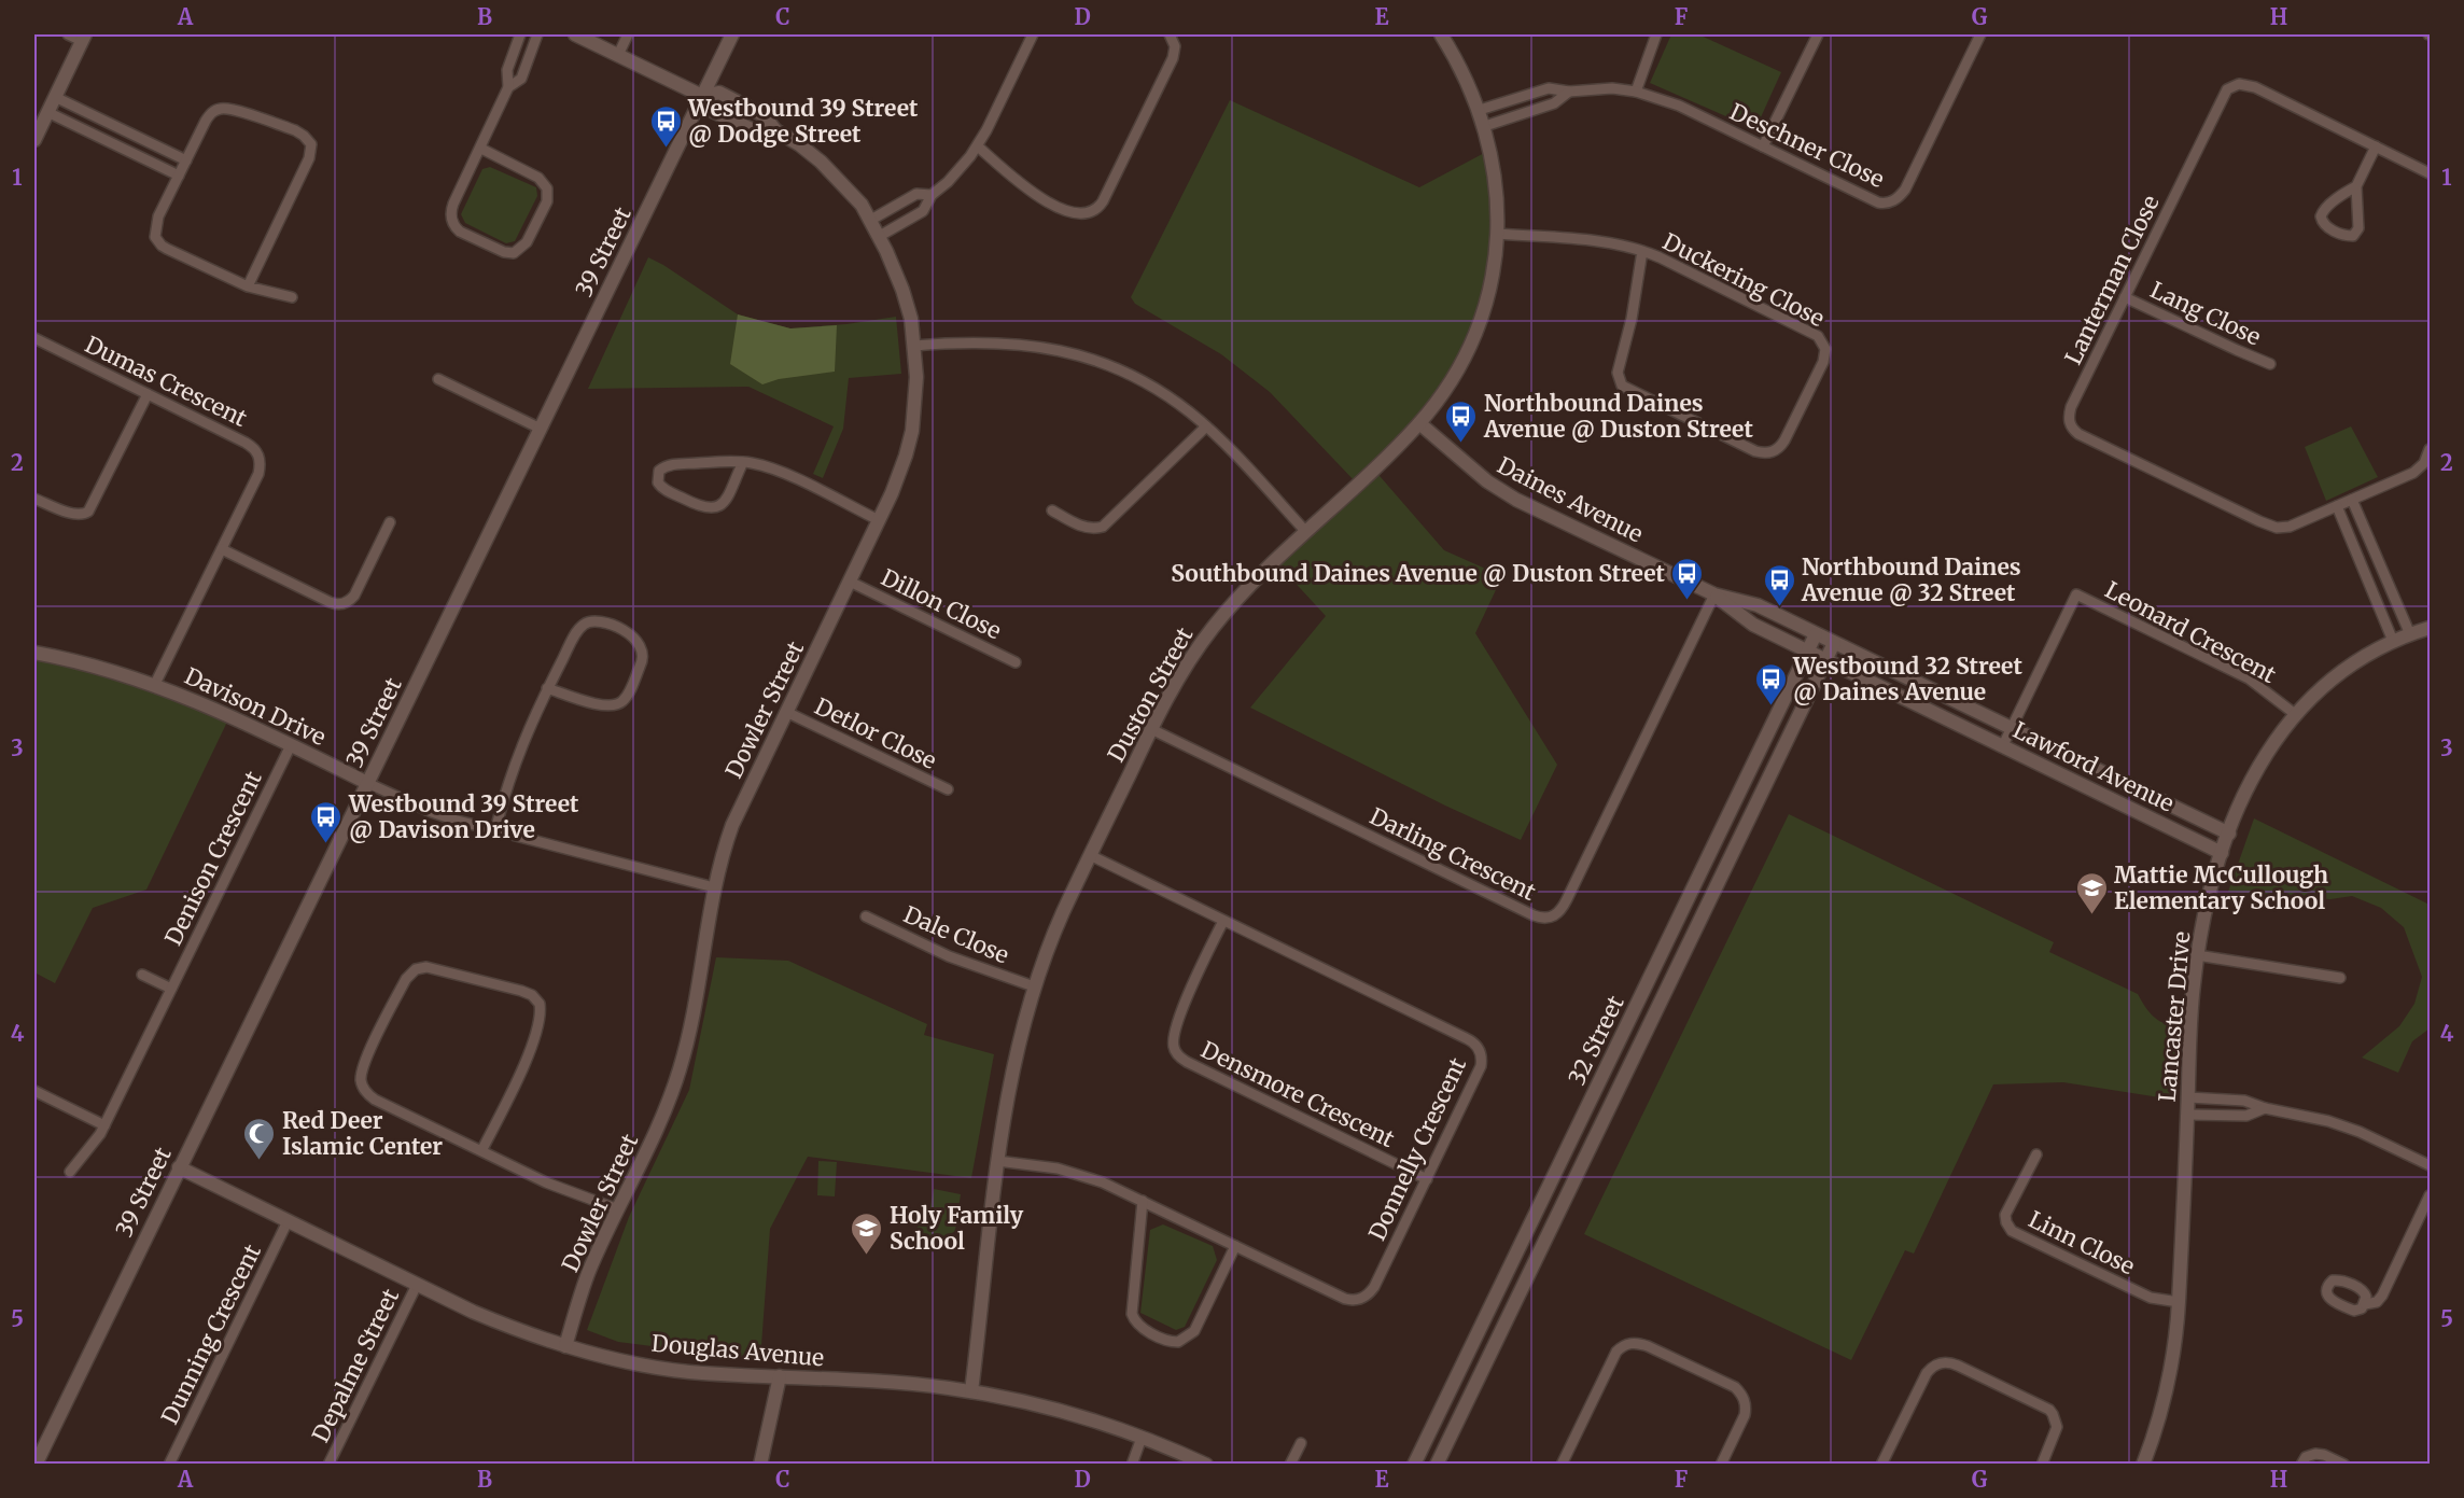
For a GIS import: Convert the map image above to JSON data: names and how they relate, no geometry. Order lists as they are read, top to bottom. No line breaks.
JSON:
{"streets":{"street":["Deschner Close","39 Street","Duckering Close","Lanterman Close","Lang Close","Dumas Crescent","Daines Avenue","Dillon Close","Leonard Crescent","Duston Street","Davison Drive","Dowler Street","Detlor Close","Lawford Avenue","Darling Crescent","Denison Crescent","Dale Close","Lancaster Drive","32 Street","Densmore Crescent","Donnelly Crescent","Linn Close","Dunning Crescent","Douglas Avenue","Depalme Street"]},"crossings":[["Deschner Close","Duston Street"],["39 Street","Davison Drive"],["39 Street","Dowler Street"],["39 Street","Douglas Avenue"],["Duckering Close","Duston Street"],["Lanterman Close","Lang Close"],["Dumas Crescent","Davison Drive"],["Daines Avenue","Duston Street"],["Daines Avenue","Lawford Avenue"],["Daines Avenue","Darling Crescent"],["Daines Avenue","32 Street"],["Dillon Close","Dowler Street"],["Leonard Crescent","Lawford Avenue"],["Leonard Crescent","Lancaster Drive"],["Duston Street","Darling Crescent"],["Duston Street","Dale Close"],["Duston Street","Donnelly Crescent"],["Duston Street","Douglas Avenue"],["Davison Drive","Dowler Street"],["Davison Drive","Denison Crescent"],["Dowler Street","Detlor Close"],["Dowler Street","Douglas Avenue"],["Lawford Avenue","Lancaster Drive"],["Lawford Avenue","32 Street"],["Lancaster Drive","Linn Close"],["Densmore Crescent","Donnelly Crescent"],["Dunning Crescent","Douglas Avenue"],["Douglas Avenue","Depalme Street"]],"places":{"bus stop":["Westbound 39 Street @ Dodge Street","Northbound Daines Avenue @ Duston Street","Southbound Daines Avenue @ Duston Street","Northbound Daines Avenue @ 32 Street","Westbound 32 Street @ Daines Avenue","Westbound 39 Street @ Davison Drive"],"school or university":["Mattie McCullough Elementary School","Holy Family School"],"mosque":["Red Deer Islamic Center"]},"grid":{"columns":["A","B","C","D","E","F","G","H"],"rows":["1","2","3","4","5"]}}
